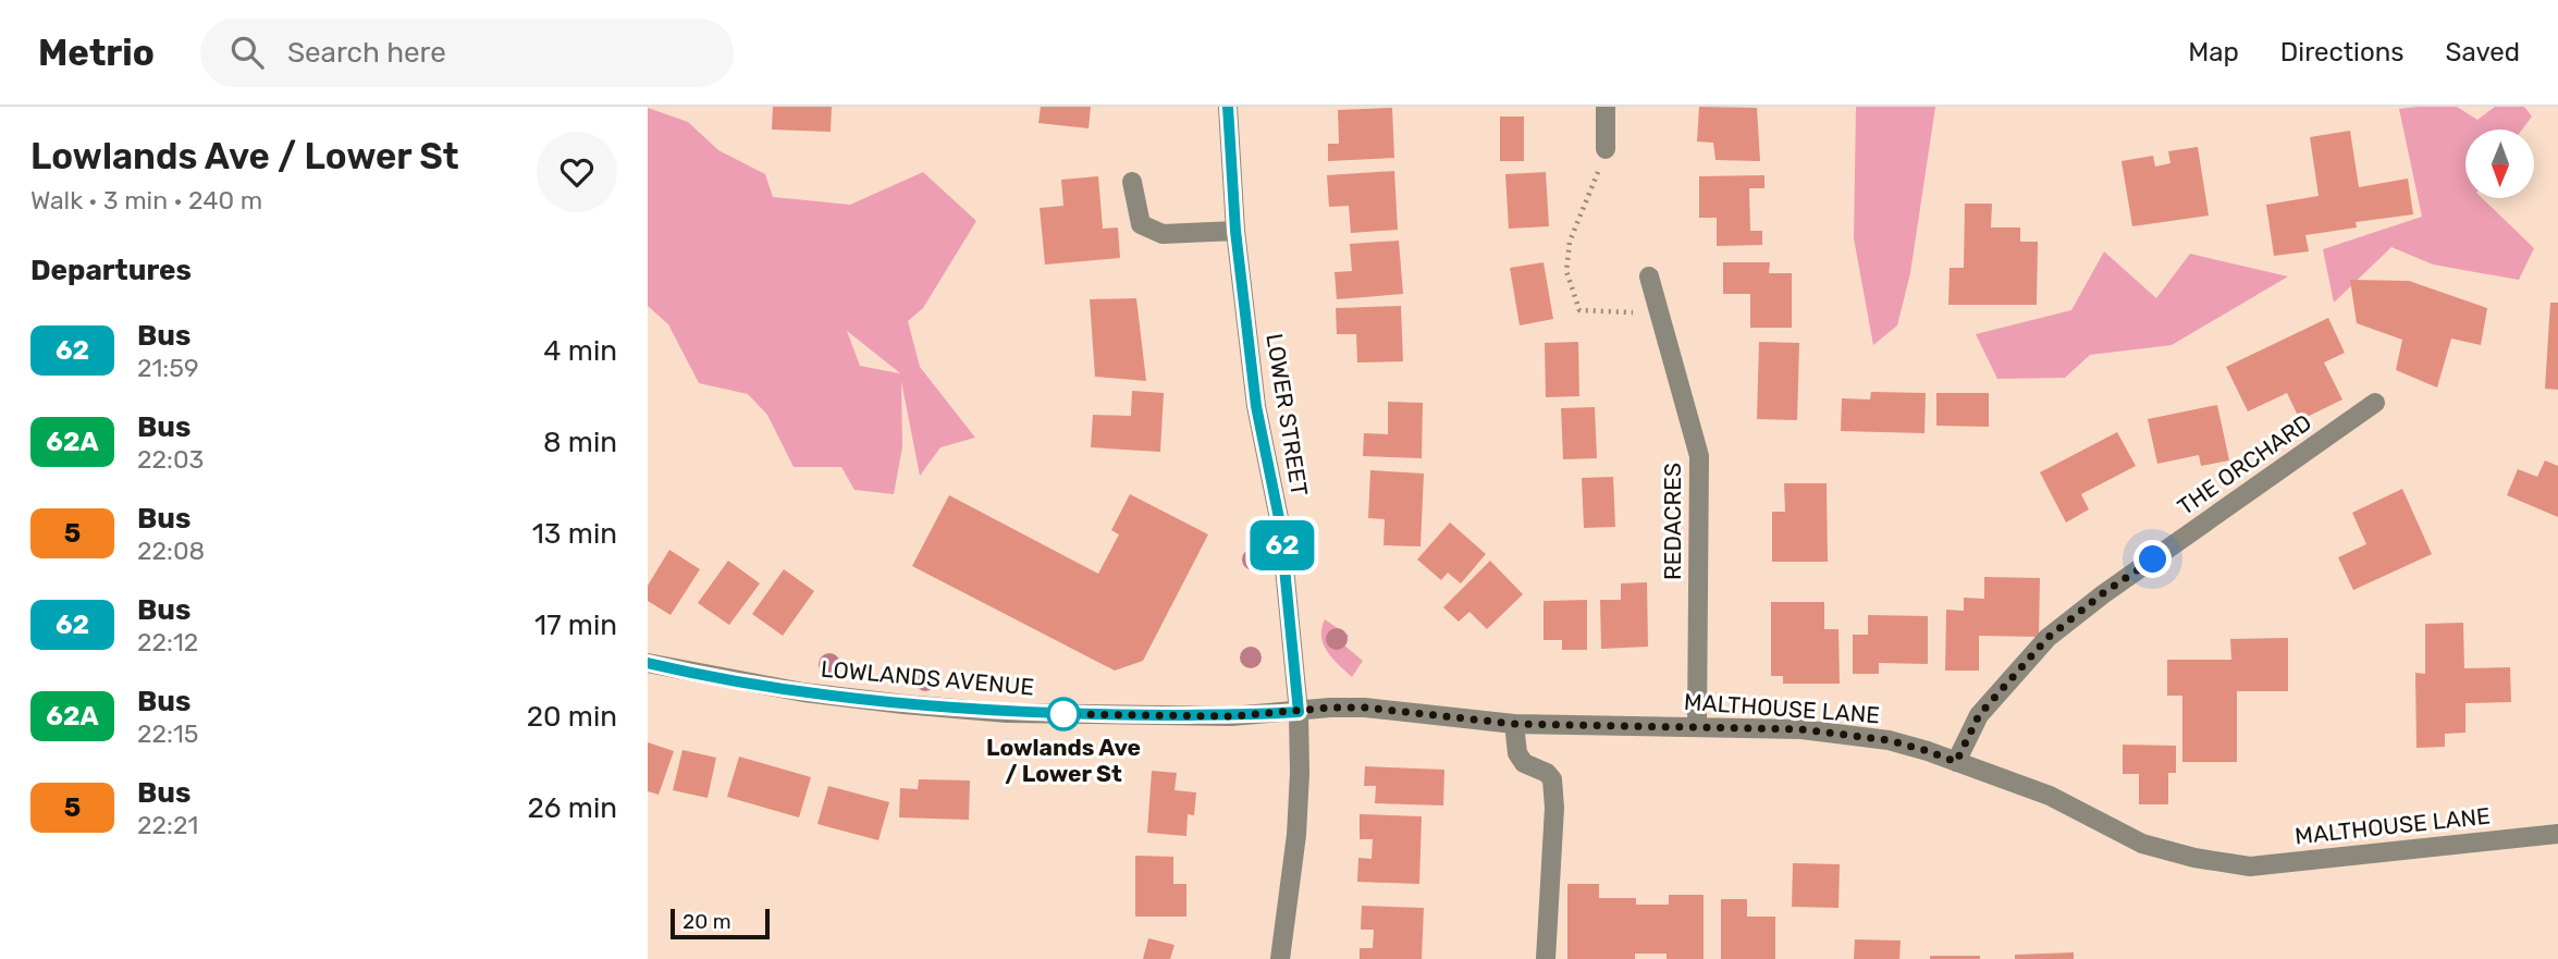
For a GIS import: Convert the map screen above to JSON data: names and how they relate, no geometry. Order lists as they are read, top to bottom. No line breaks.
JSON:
{"streets":{"street":["LOWER STREET","THE ORCHARD","REDACRES","LOWLANDS AVENUE","MALTHOUSE LANE"]},"crossings":[["LOWER STREET","LOWLANDS AVENUE"],["LOWER STREET","MALTHOUSE LANE"],["THE ORCHARD","MALTHOUSE LANE"],["REDACRES","MALTHOUSE LANE"],["LOWLANDS AVENUE","MALTHOUSE LANE"]],"places":["Lowlands Ave / Lower St"],"lines":["bus line 62"],"scale_bar":"20 m","north":"bottom","page":{"header":"Metrio","search":"Search here","nav":["Map","Directions","Saved"],"heading":[["Lowlands Ave / Lower St","Walk · 3 min · 240 m"],"Departures"],"on_map":"62","list":[{"mark":"62","name":"Bus","note":"21:59","value":"4 min"},{"mark":"62A","name":"Bus","note":"22:03","value":"8 min"},{"mark":"5","name":"Bus","note":"22:08","value":"13 min"},{"mark":"62","name":"Bus","note":"22:12","value":"17 min"},{"mark":"62A","name":"Bus","note":"22:15","value":"20 min"},{"mark":"5","name":"Bus","note":"22:21","value":"26 min"}],"scale":"20 m"}}
